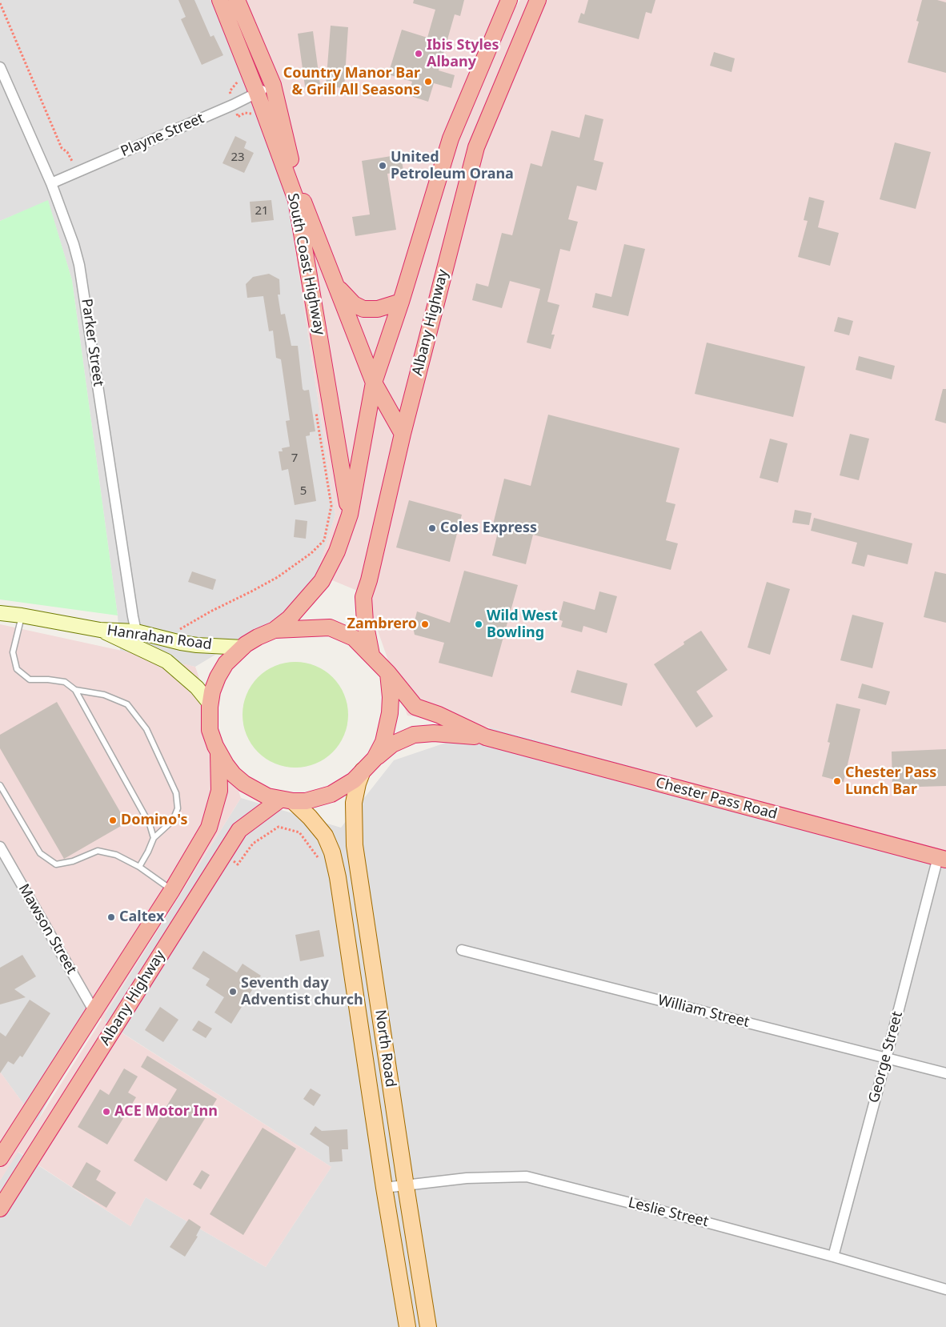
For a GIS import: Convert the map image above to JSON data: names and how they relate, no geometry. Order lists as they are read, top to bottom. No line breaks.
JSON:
{"streets":{"highway":["South Coast Highway","Albany Highway","Chester Pass Road"],"main road":["Hanrahan Road","North Road"],"street":["Playne Street","Parker Street","Mawson Street","William Street","George Street","Leslie Street"]},"crossings":[["Playne Street","South Coast Highway"],["Playne Street","Parker Street"],["South Coast Highway","Albany Highway"],["Albany Highway","Chester Pass Road"],["Albany Highway","Mawson Street"],["Albany Highway","North Road"],["Parker Street","Hanrahan Road"],["Chester Pass Road","George Street"],["William Street","George Street"],["North Road","Leslie Street"],["George Street","Leslie Street"]],"places":["Ibis Styles Albany","Country Manor Bar & Grill All Seasons","United Petroleum Orana","Coles Express","Zambrero","Wild West Bowling","Chester Pass Lunch Bar","Domino's","Caltex","Seventh day Adventist church","ACE Motor Inn"],"house_numbers":["23","21","7","5"]}
